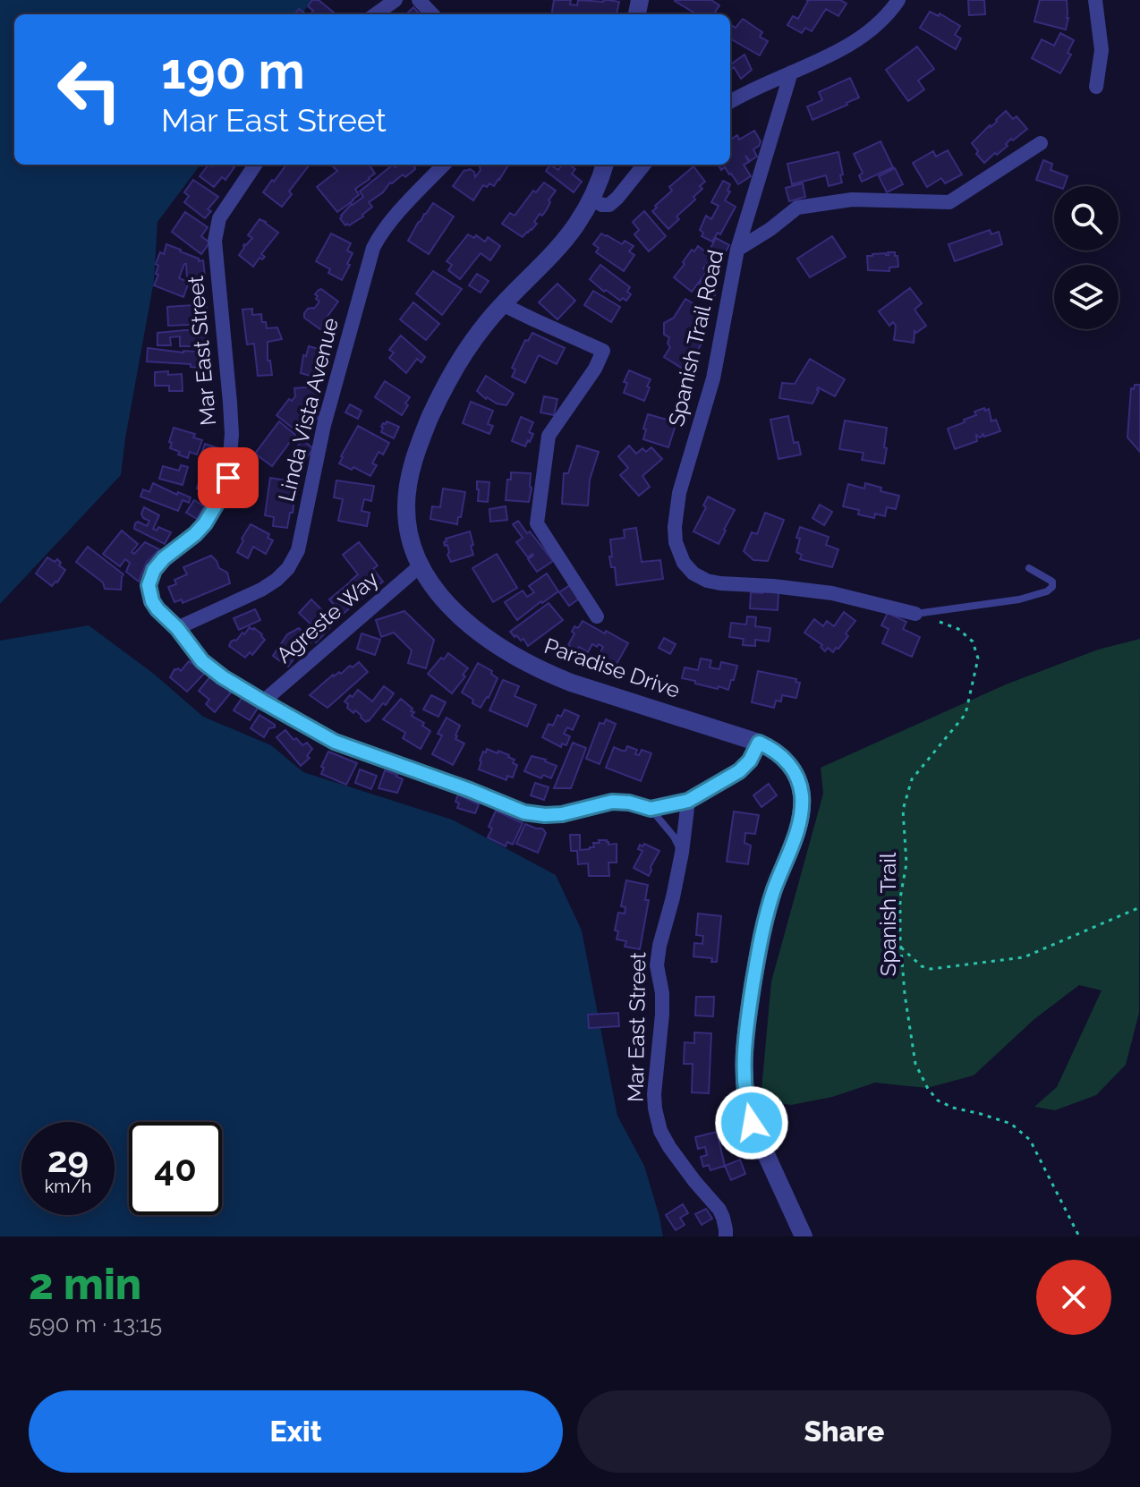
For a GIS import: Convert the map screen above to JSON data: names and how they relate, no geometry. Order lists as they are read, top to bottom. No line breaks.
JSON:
{"streets":{"street":["Spanish Trail Road","Mar East Street","Linda Vista Avenue","Agreste Way","Paradise Drive"],"path":["Spanish Trail"]},"crossings":[["Spanish Trail Road","Spanish Trail"],["Mar East Street","Linda Vista Avenue"],["Mar East Street","Agreste Way"],["Mar East Street","Paradise Drive"],["Agreste Way","Paradise Drive"]],"page":{"turn":["190 m","Mar East Street"],"speed":"29 km/h","limit":"40","heading":["2 min","590 m · 13:15"],"buttons":["Exit","Share"]}}
